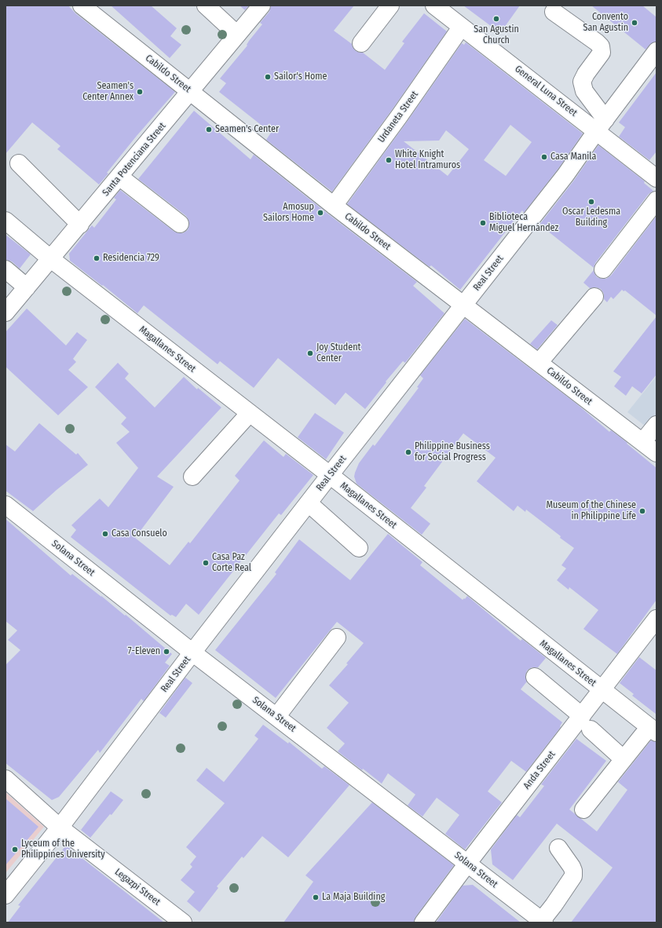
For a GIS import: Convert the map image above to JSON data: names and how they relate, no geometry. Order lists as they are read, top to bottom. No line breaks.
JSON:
{"streets":{"street":["Cabildo Street","General Luna Street","Urdaneta Street","Santa Potenciana Street","Real Street","Magallanes Street","Solana Street","Anda Street","Legazpi Street"]},"crossings":[["Cabildo Street","Urdaneta Street"],["Cabildo Street","Santa Potenciana Street"],["Cabildo Street","Real Street"],["General Luna Street","Urdaneta Street"],["General Luna Street","Real Street"],["Santa Potenciana Street","Magallanes Street"],["Real Street","Magallanes Street"],["Real Street","Solana Street"],["Real Street","Legazpi Street"],["Magallanes Street","Anda Street"],["Solana Street","Anda Street"]],"places":["San Agustin Church","Convento San Agustin","Sailor's Home","Seamen's Center Annex","Seamen's Center","Casa Manila","White Knight Hotel Intramuros","Oscar Ledesma Building","Amosup Sailors Home","Biblioteca Miguel Hernández","Residencia 729","Joy Student Center","Philippine Business for Social Progress","Museum of the Chinese in Philippine Life","Casa Consuelo","Casa Paz Corte Real","7-Eleven","Lyceum of the Philippines University","La Maja Building"]}
